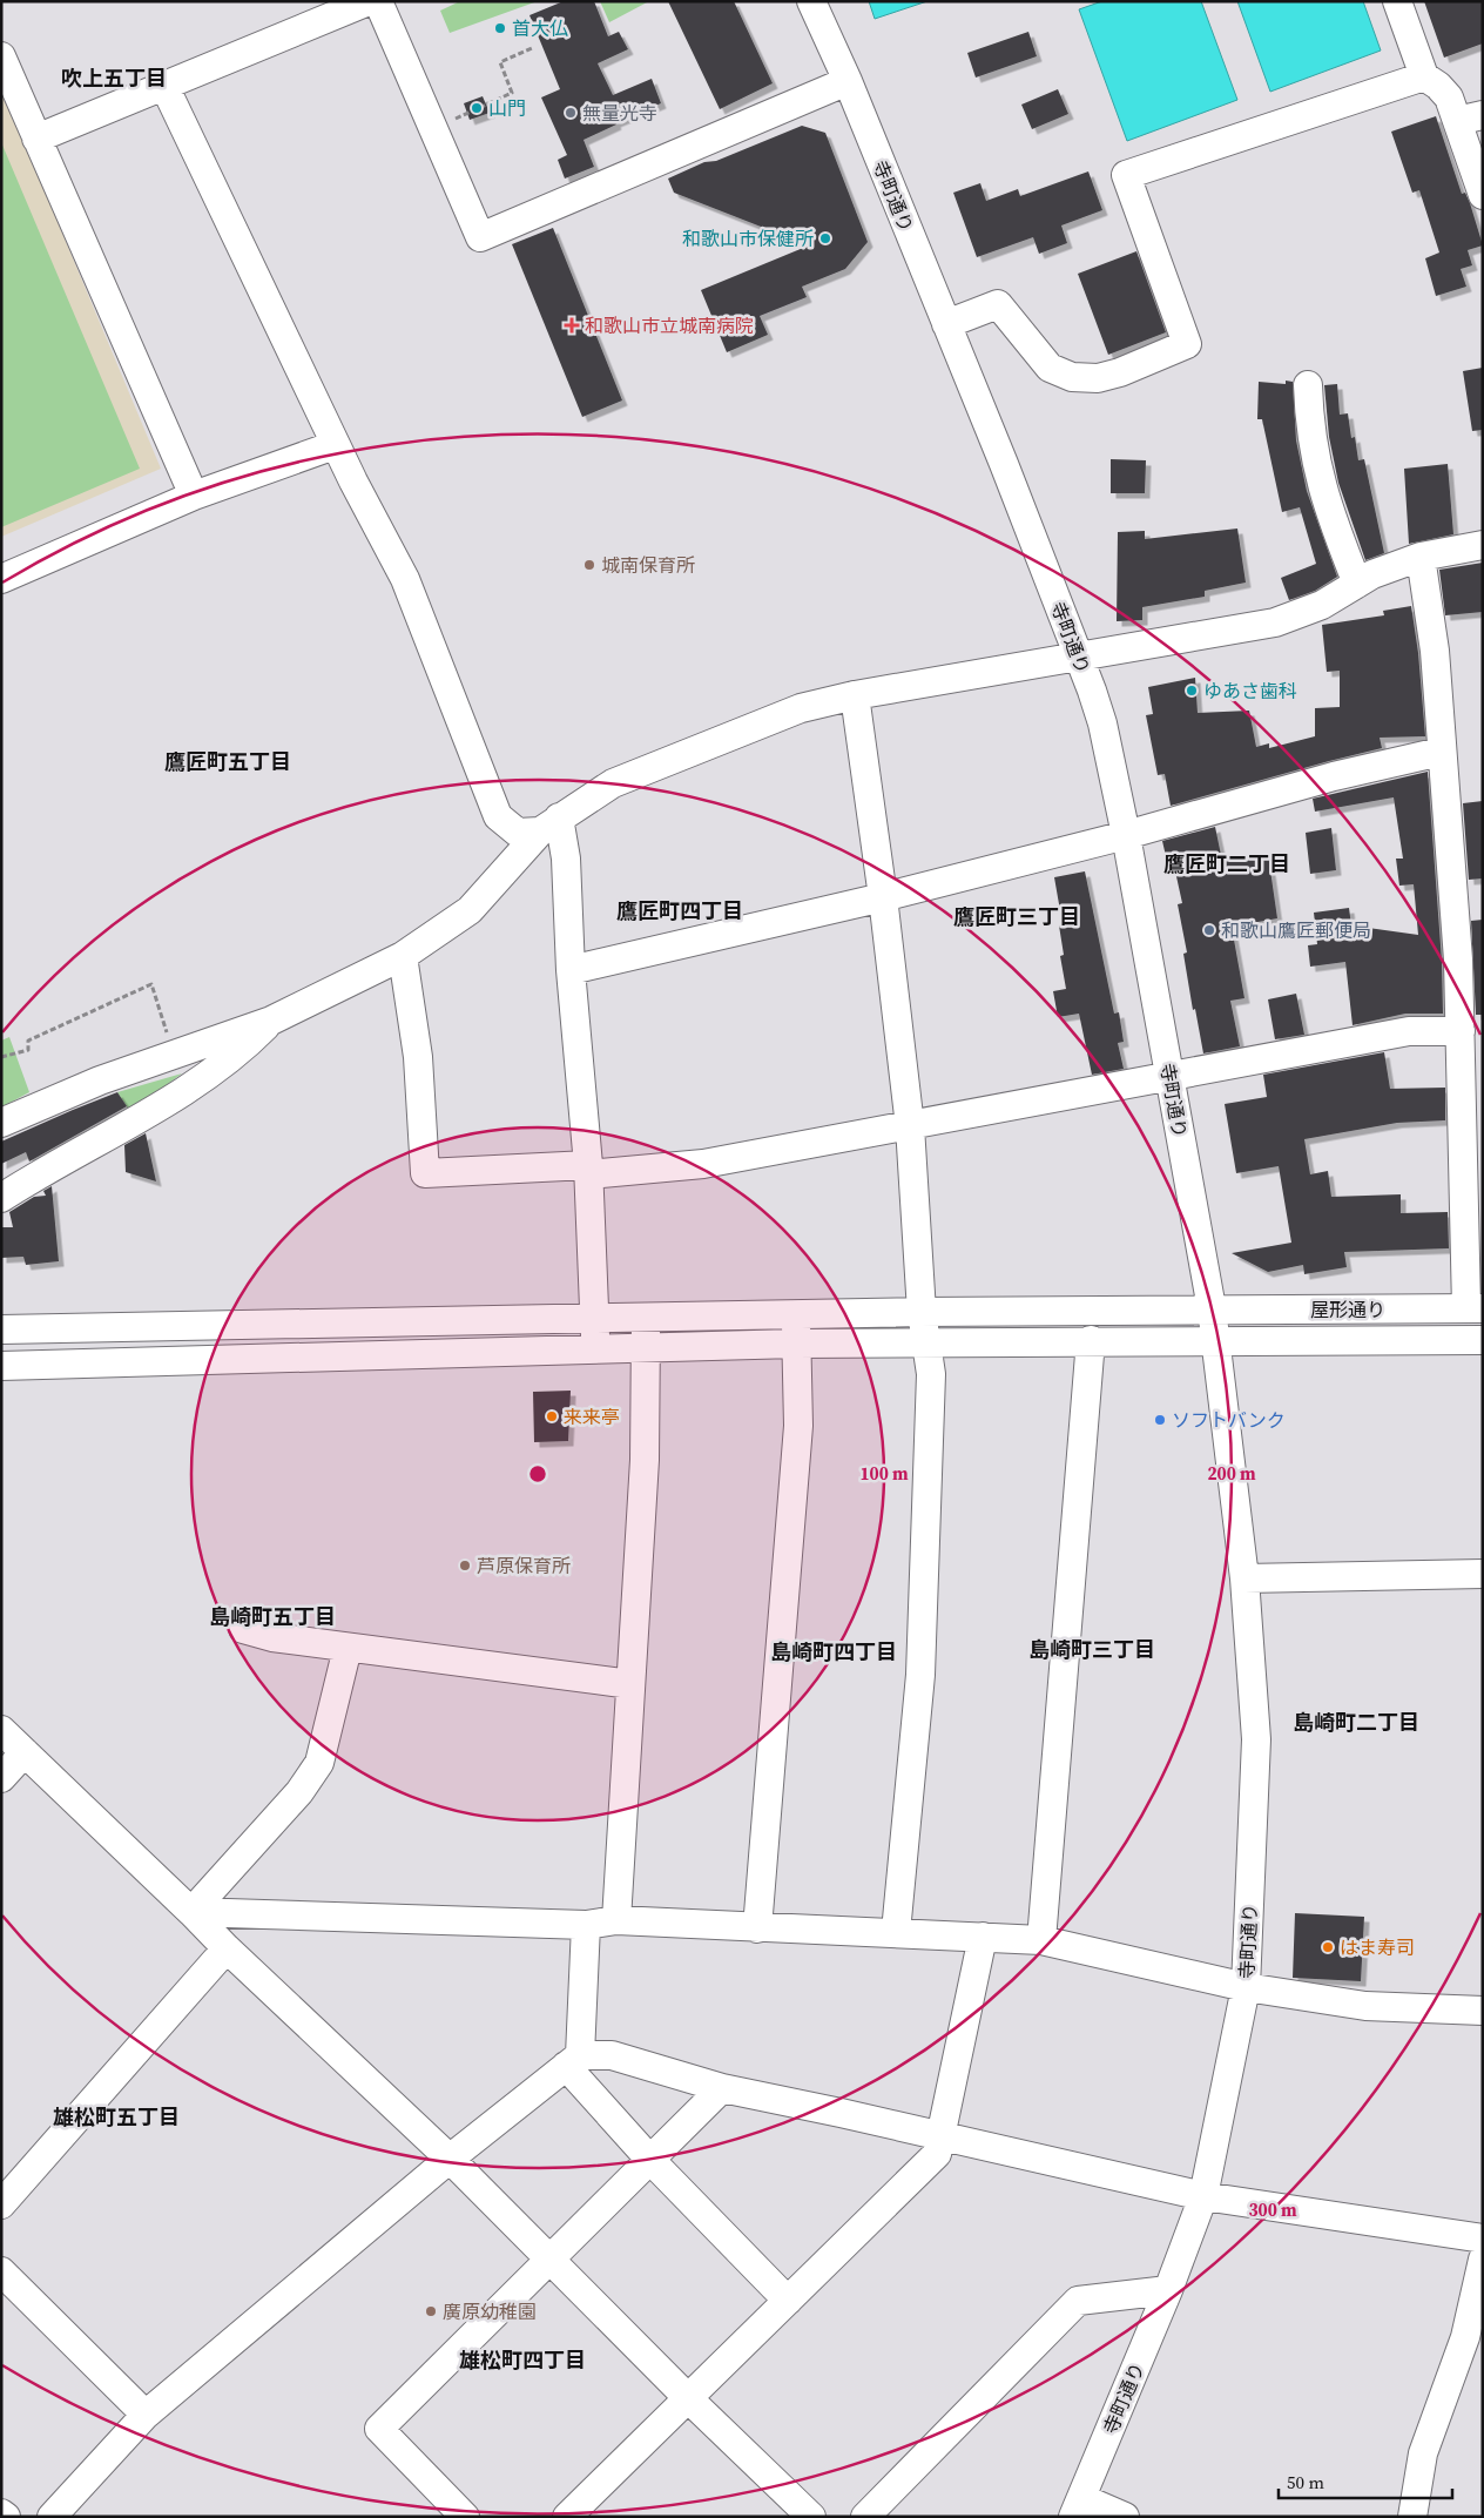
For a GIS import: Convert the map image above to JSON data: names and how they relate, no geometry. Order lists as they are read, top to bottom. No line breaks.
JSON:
{"streets":{"street":["寺町通り","屋形通り"]},"crossings":[["寺町通り","屋形通り"]],"districts":["吹上五丁目","鷹匠町五丁目","鷹匠町二丁目","鷹匠町四丁目","鷹匠町三丁目","島崎町五丁目","島崎町三丁目","島崎町四丁目","島崎町二丁目","雄松町五丁目","雄松町四丁目"],"places":{"other":["首大仏","山門","無量光寺","和歌山市保健所","城南保育所","ゆあさ歯科","和歌山鷹匠郵便局","来来亭","ソフトバンク","芦原保育所","はま寿司","廣原幼稚園"],"health":["和歌山市立城南病院"]},"scale_bar":"50 m","rings":["100 m","200 m","300 m"]}
